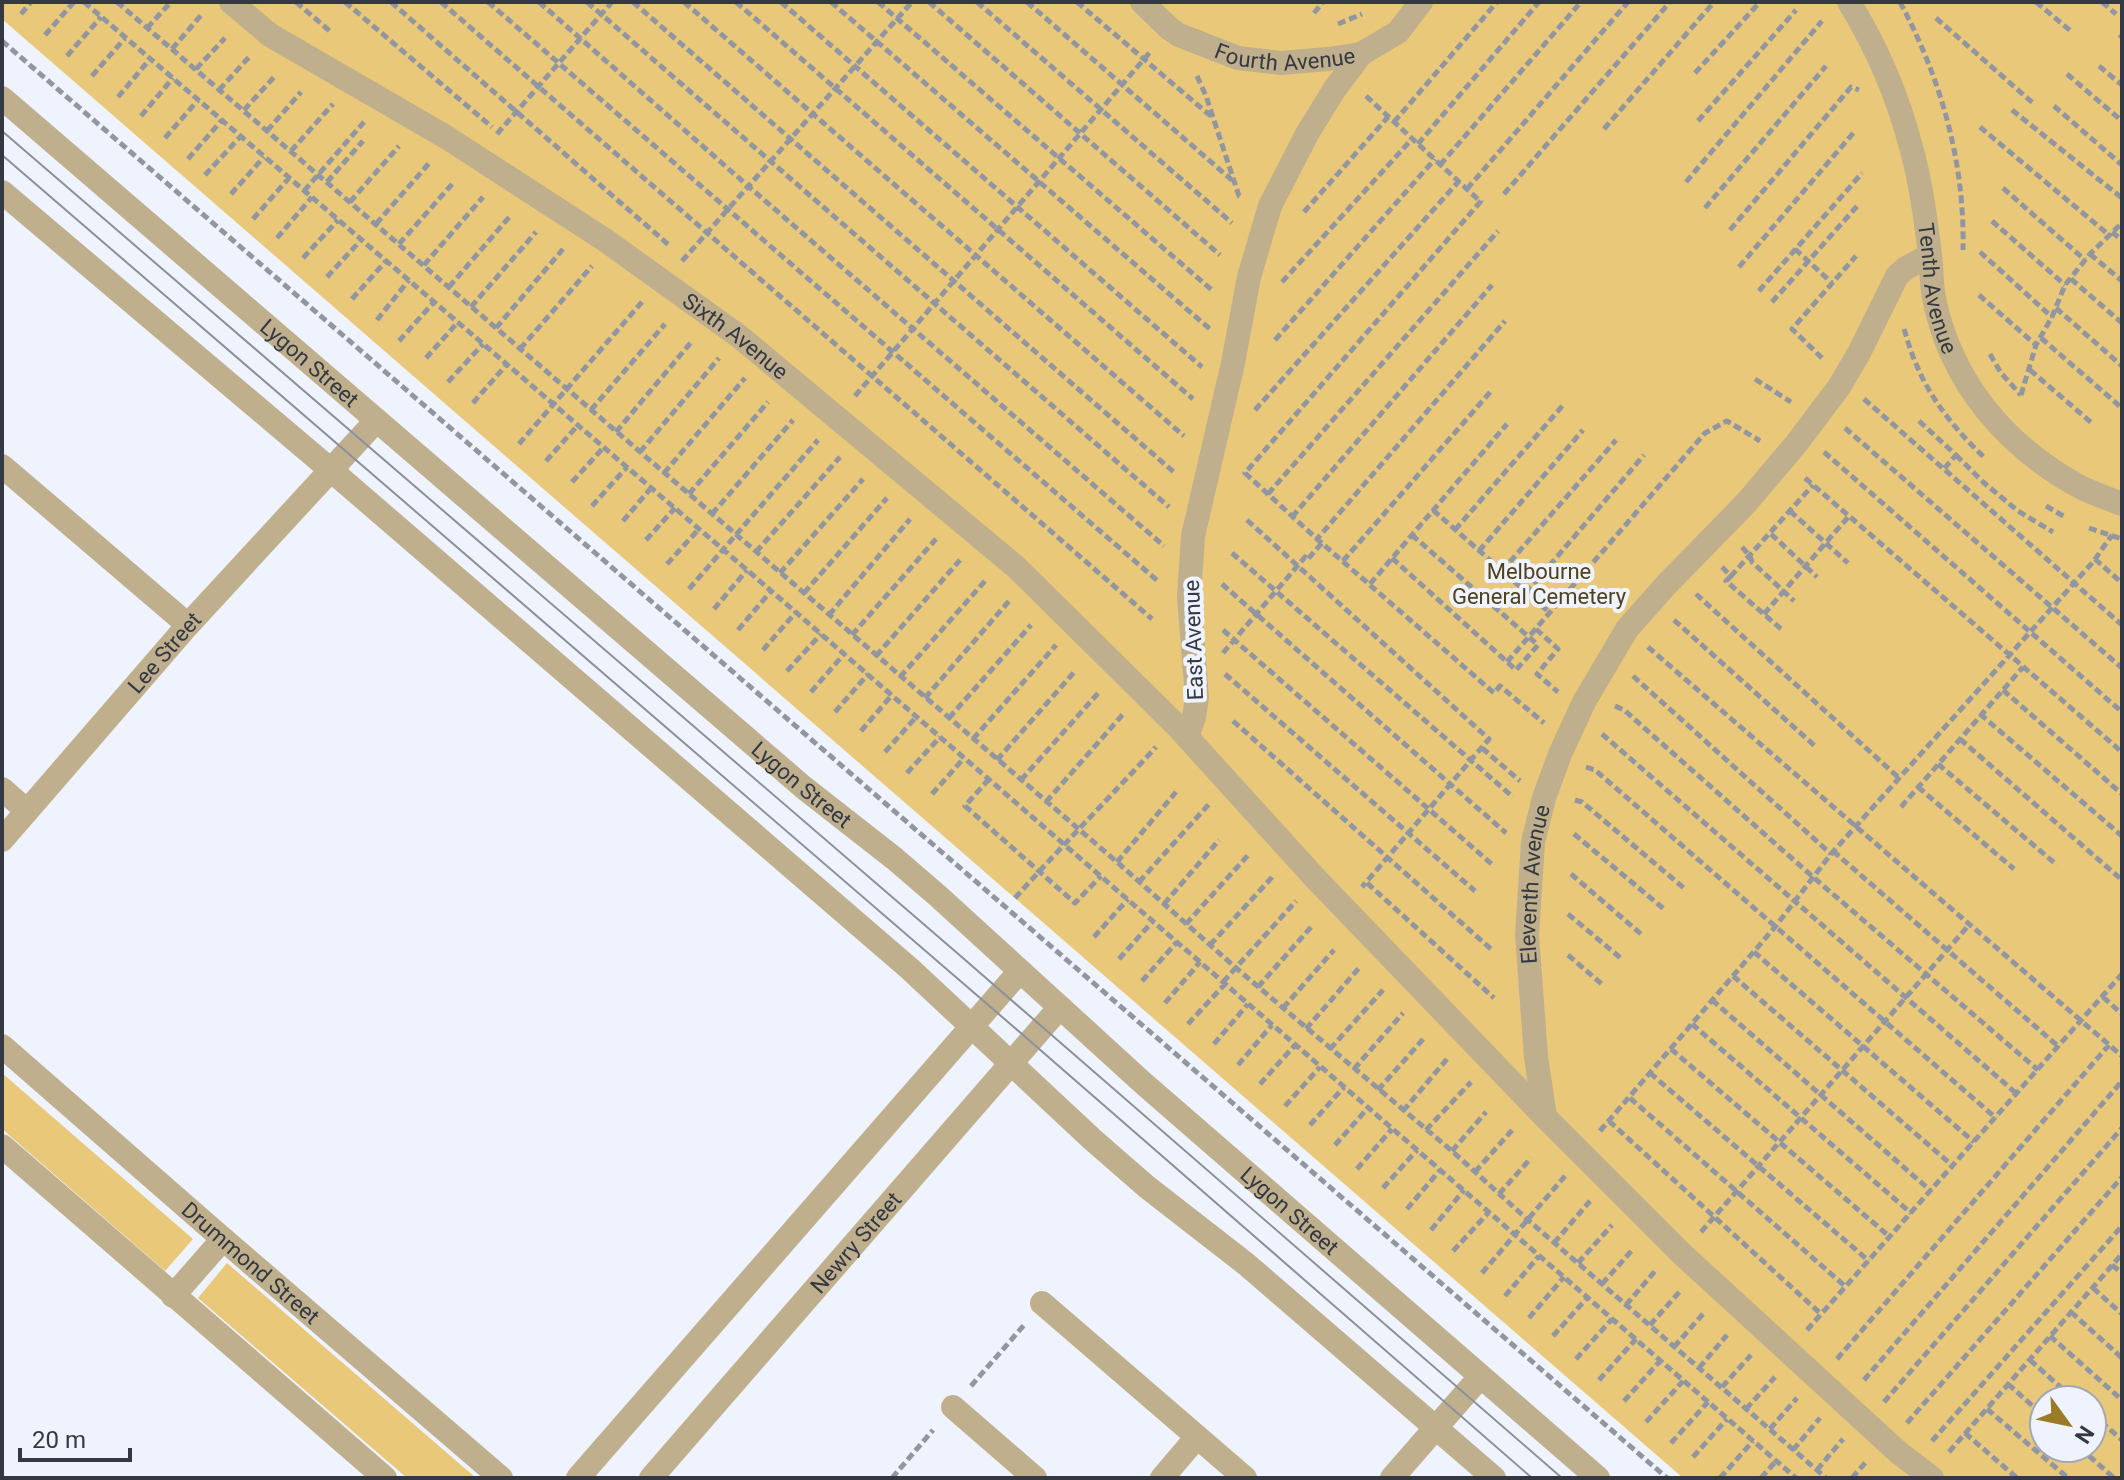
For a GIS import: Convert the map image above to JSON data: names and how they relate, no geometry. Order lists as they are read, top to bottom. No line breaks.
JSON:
{"streets":{"street":["Fourth Avenue","Tenth Avenue","Sixth Avenue","Lygon Street","East Avenue","Lee Street","Eleventh Avenue","Newry Street","Drummond Street"]},"crossings":[["Fourth Avenue","East Avenue"],["Tenth Avenue","Eleventh Avenue"],["Sixth Avenue","East Avenue"],["Lygon Street","Lee Street"],["Lygon Street","Newry Street"]],"parks":["Melbourne General Cemetery"],"scale_bar":"20 m","north":"bottom right"}
